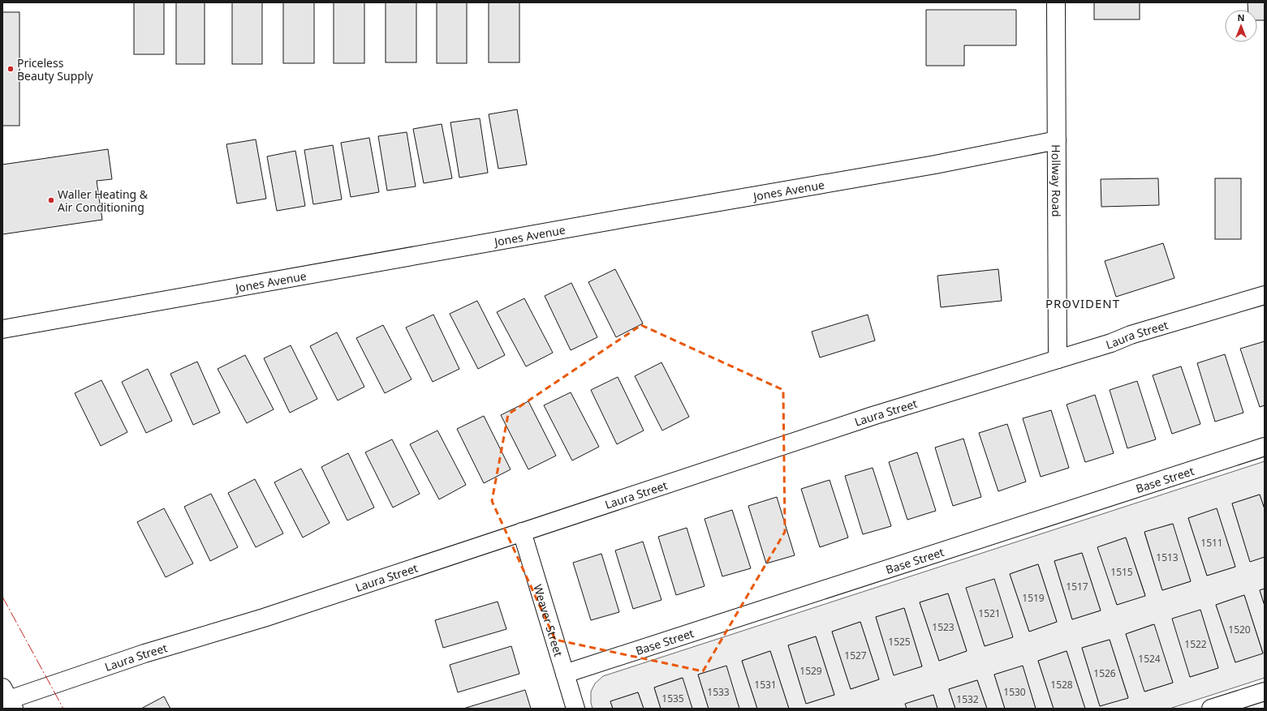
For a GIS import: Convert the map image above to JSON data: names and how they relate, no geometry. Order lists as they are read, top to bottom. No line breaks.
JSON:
{"streets":{"street":["Hollway Road","Jones Avenue","Laura Street","Base Street","Weaver Street"]},"crossings":[["Hollway Road","Jones Avenue"],["Hollway Road","Laura Street"],["Laura Street","Weaver Street"],["Base Street","Weaver Street"]],"districts":["PROVIDENT"],"places":["Priceless Beauty Supply","Waller Heating & Air Conditioning"],"house_numbers":["1511","1513","1515","1517","1519","1521","1523","1520","1525","1522","1527","1524","1529","1526","1531","1528","1533","1530","1535","1532"],"north":"top"}
